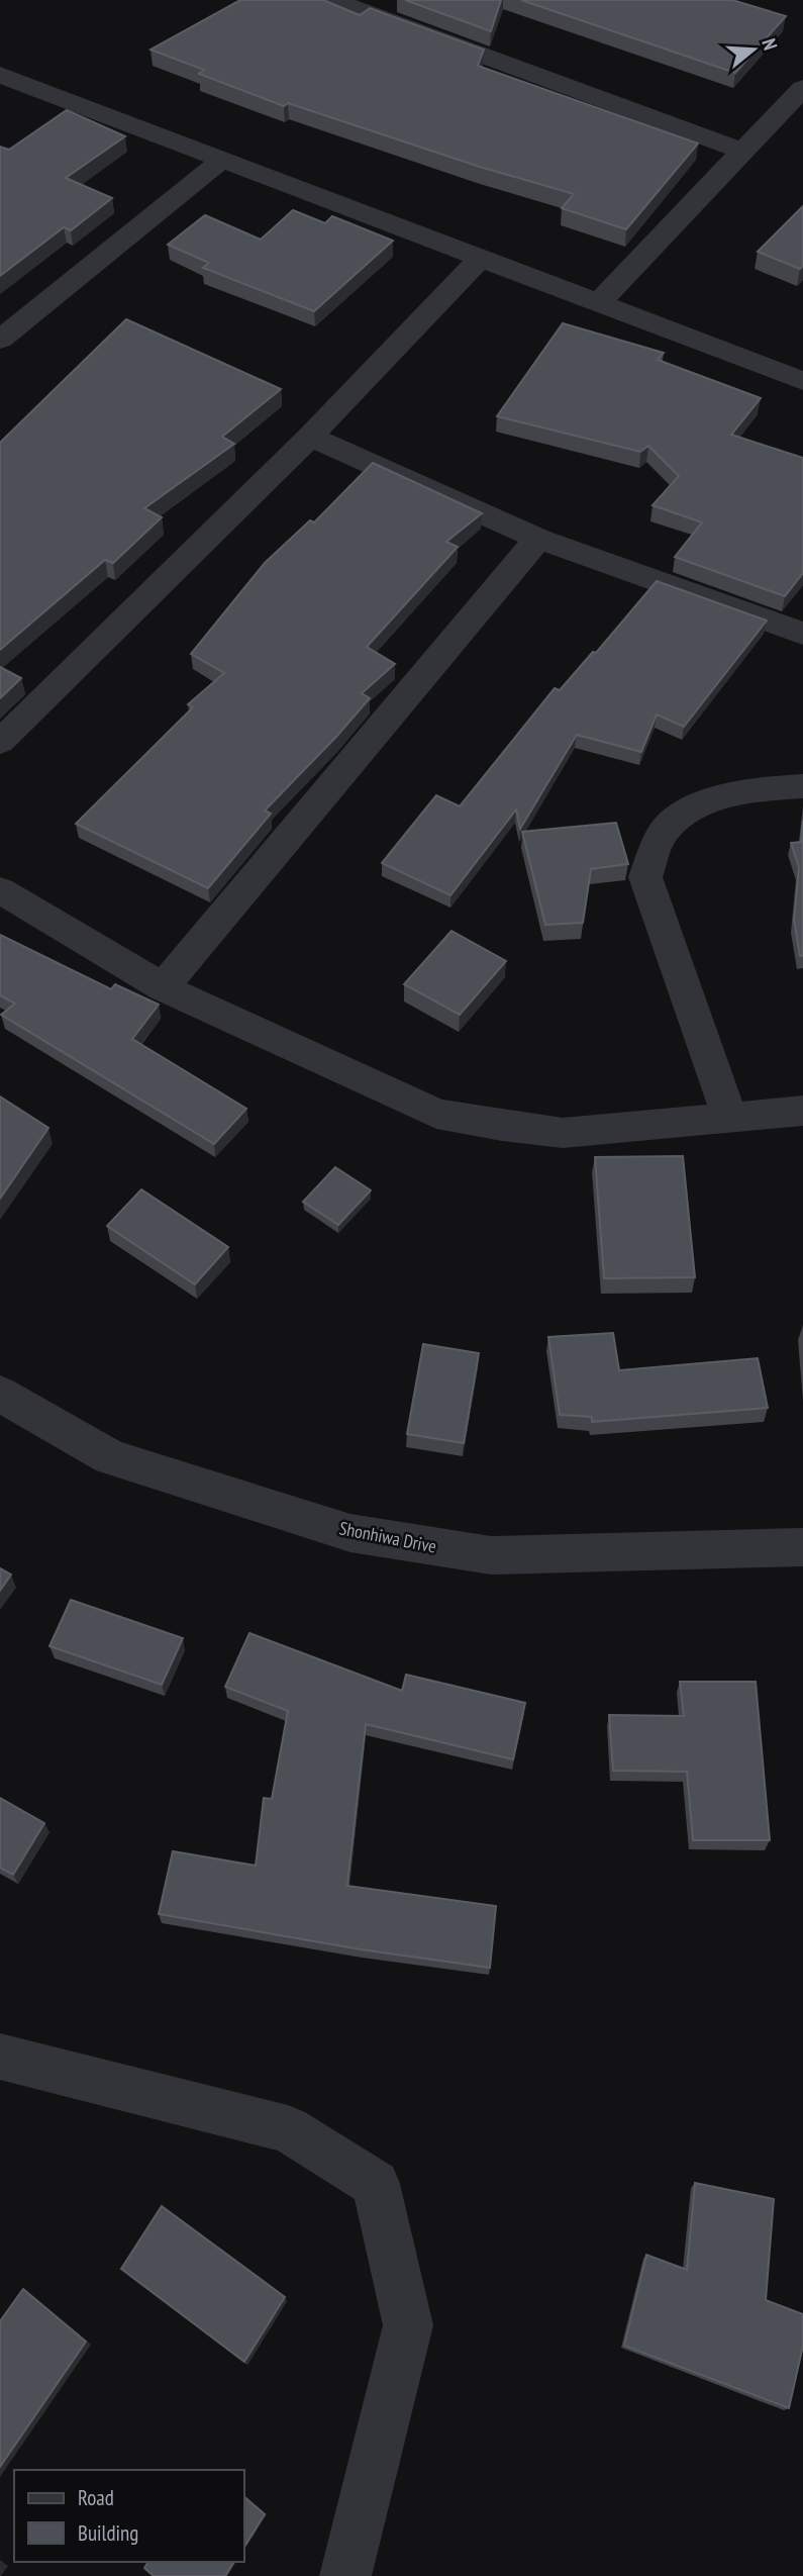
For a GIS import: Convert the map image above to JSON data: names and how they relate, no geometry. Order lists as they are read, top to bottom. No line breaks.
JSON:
{"streets":{"street":["Shonhiwa Drive"]},"legend":["Road","Building"],"north":"right"}
